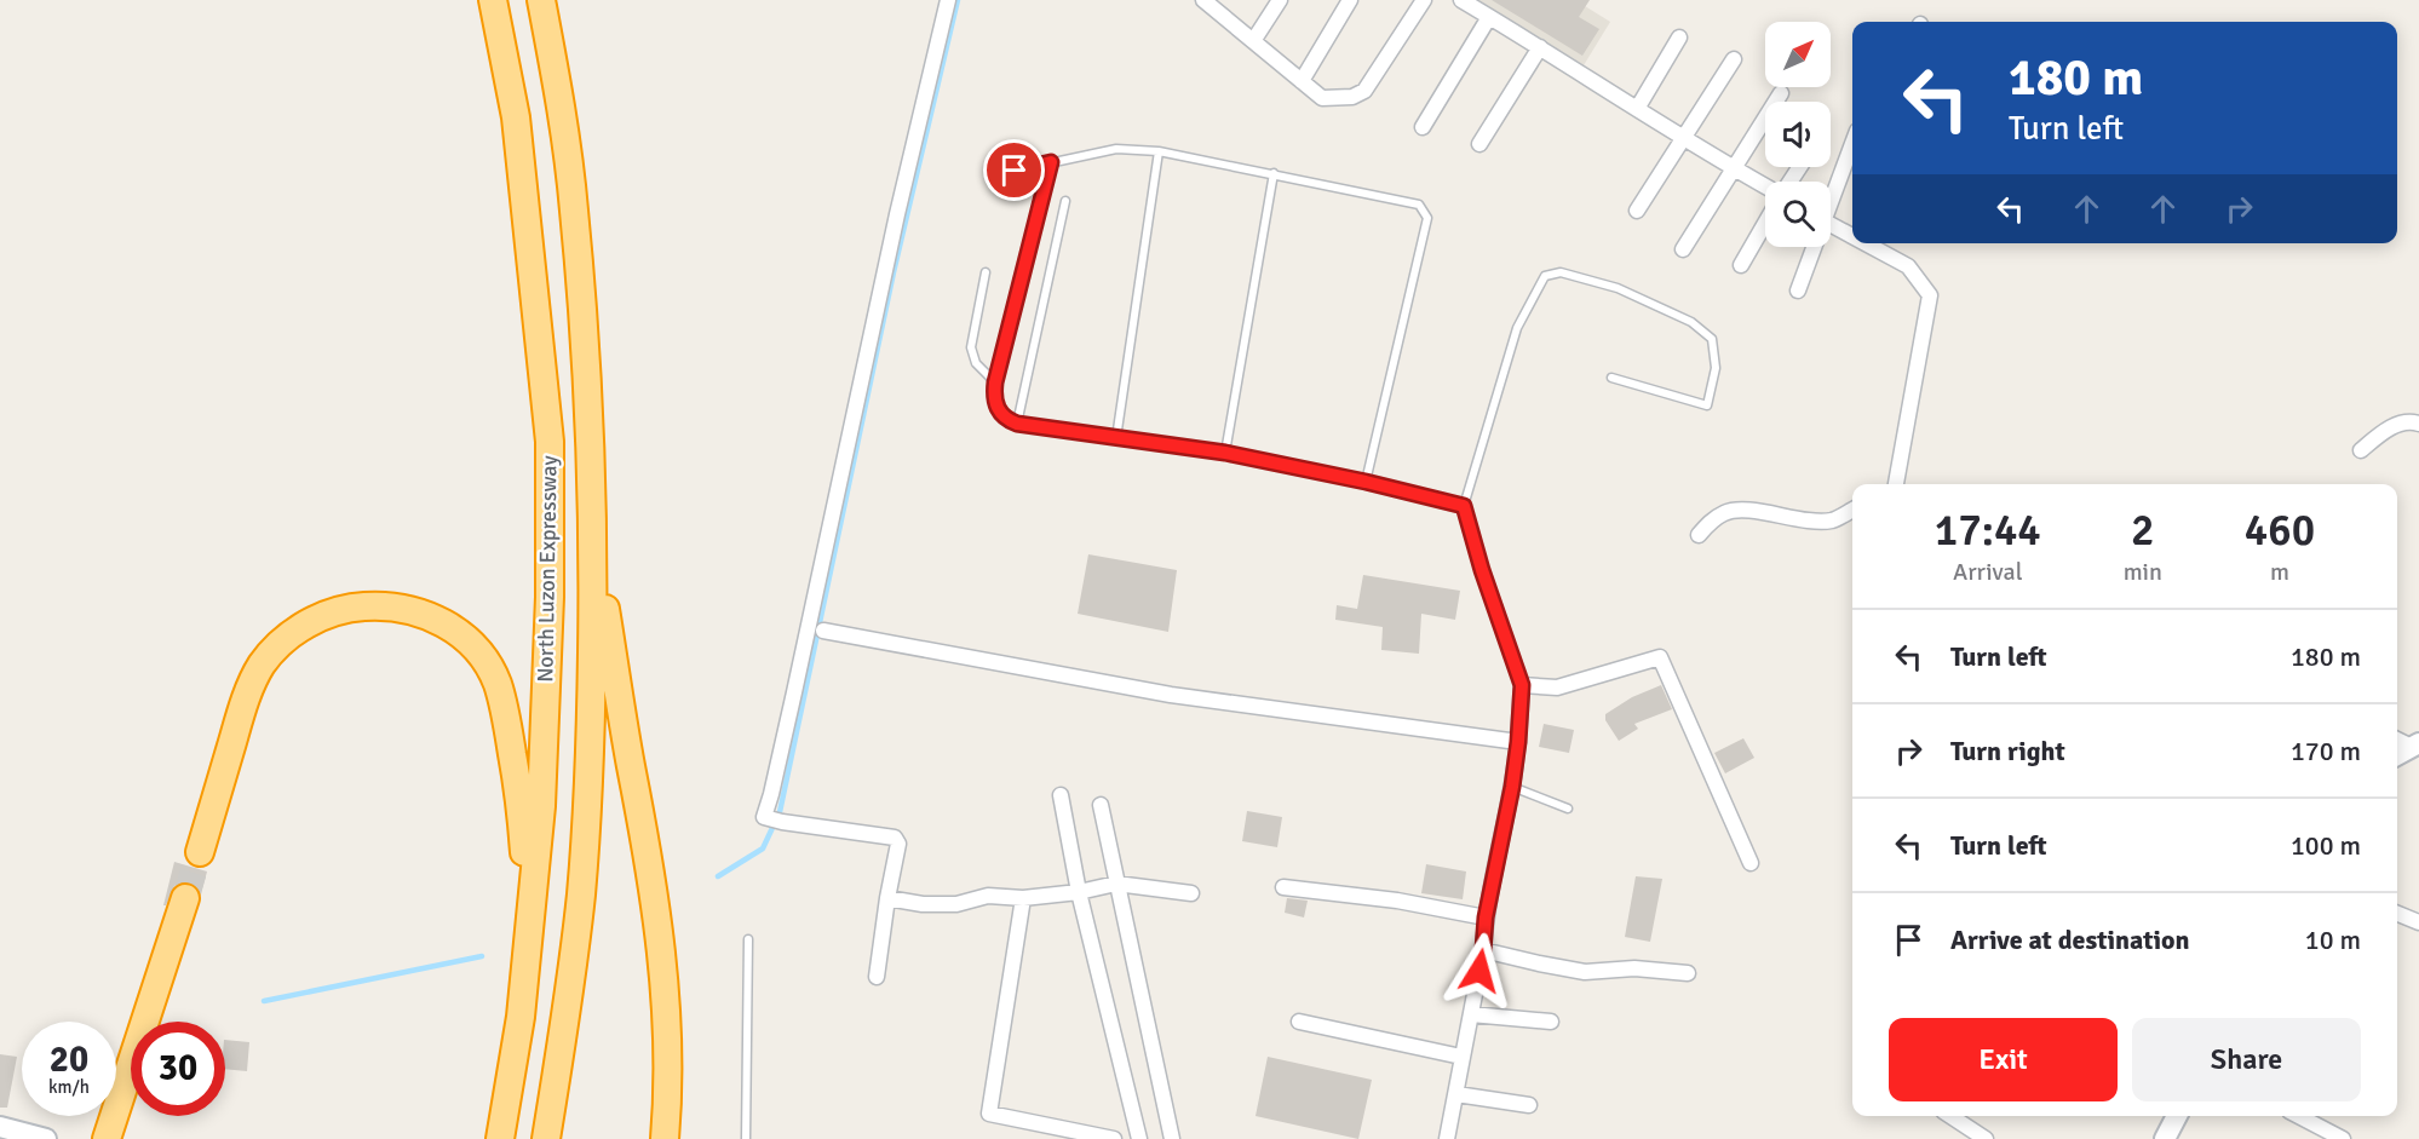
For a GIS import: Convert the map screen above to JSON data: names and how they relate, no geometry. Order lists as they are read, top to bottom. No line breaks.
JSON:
{"streets":{"highway":["North Luzon Expressway"]},"north":"top right","page":{"turn":["180 m","Turn left"],"eta":["17:44","Arrival","2","min","460","m"],"list":[{"name":"Turn left","value":"180 m"},{"name":"Turn right","value":"170 m"},{"name":"Turn left","value":"100 m"},{"name":"Arrive at destination","value":"10 m"}],"buttons":["Exit","Share"],"speed":"20 km/h","limit":"30"}}
